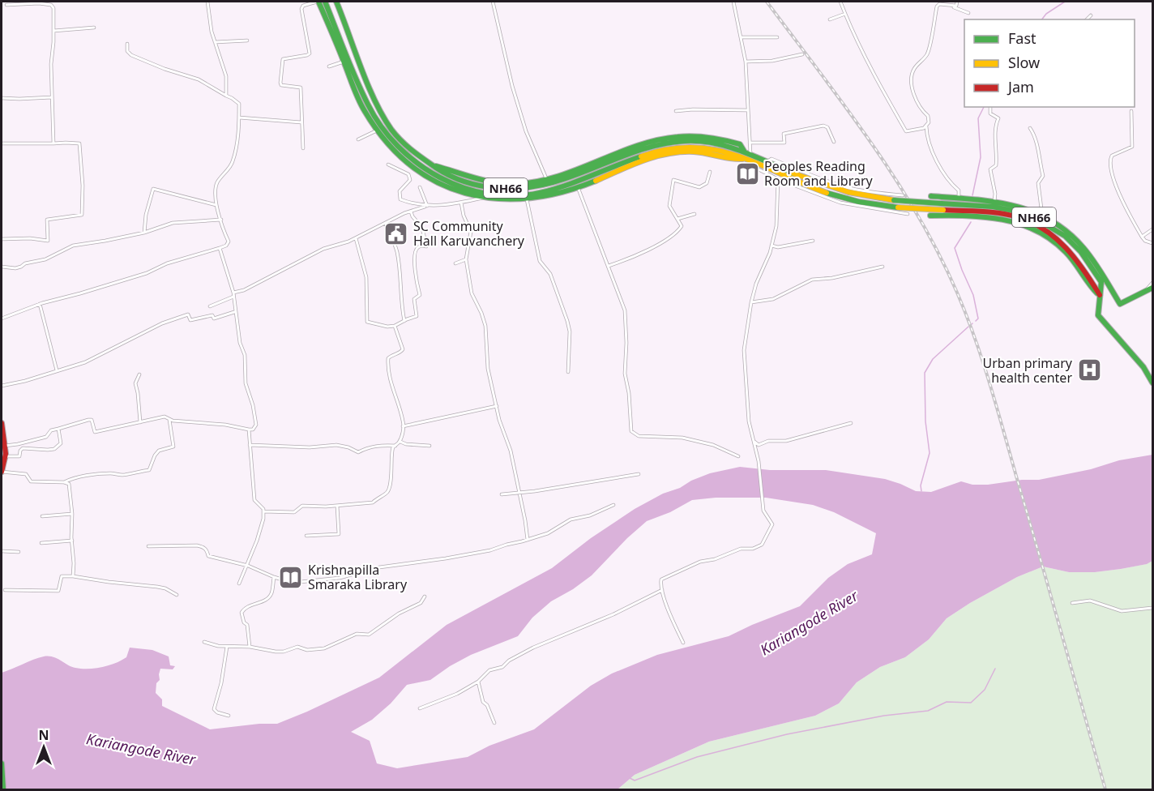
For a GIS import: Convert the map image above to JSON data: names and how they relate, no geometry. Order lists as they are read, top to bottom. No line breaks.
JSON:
{"streets":{"main road":["NH66"]},"water":["Kariangode River"],"places":{"library":["Peoples Reading Room and Library","Krishnapilla Smaraka Library"],"public building":["SC Community Hall Karuvanchery"],"hospital":["Urban primary health center"]},"legend":["Fast","Slow","Jam"],"north":"top"}
